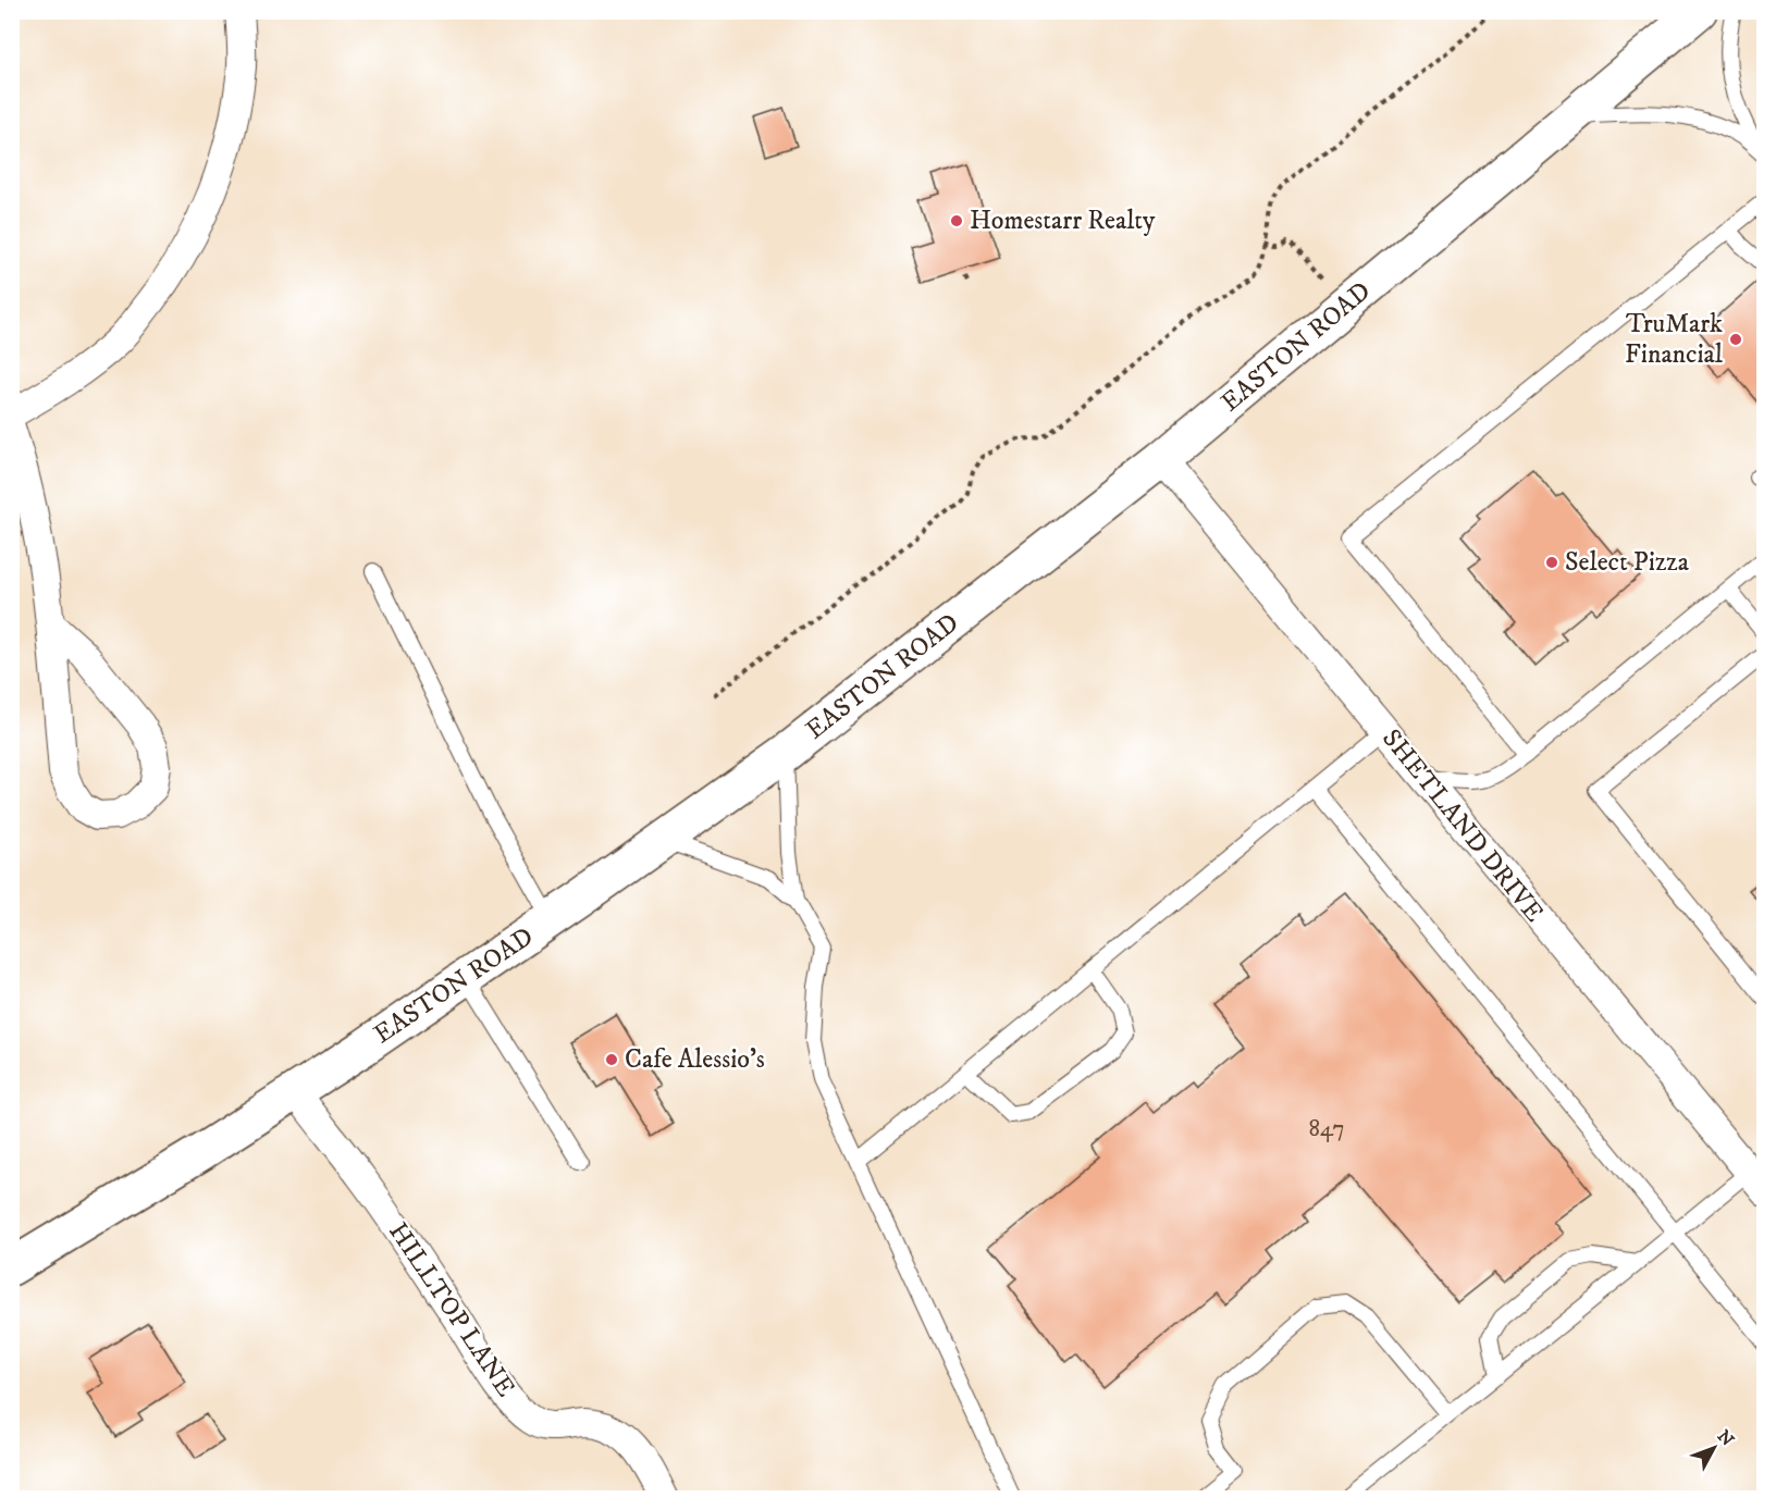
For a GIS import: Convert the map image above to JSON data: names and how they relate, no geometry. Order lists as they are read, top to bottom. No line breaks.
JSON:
{"streets":{"highway":["EASTON ROAD"],"street":["SHETLAND DRIVE","HILLTOP LANE"]},"crossings":[["EASTON ROAD","SHETLAND DRIVE"],["EASTON ROAD","HILLTOP LANE"]],"places":["Homestarr Realty","TruMark Financial","Select Pizza","Cafe Alessio's"],"house_numbers":["847"],"north":"top right"}
